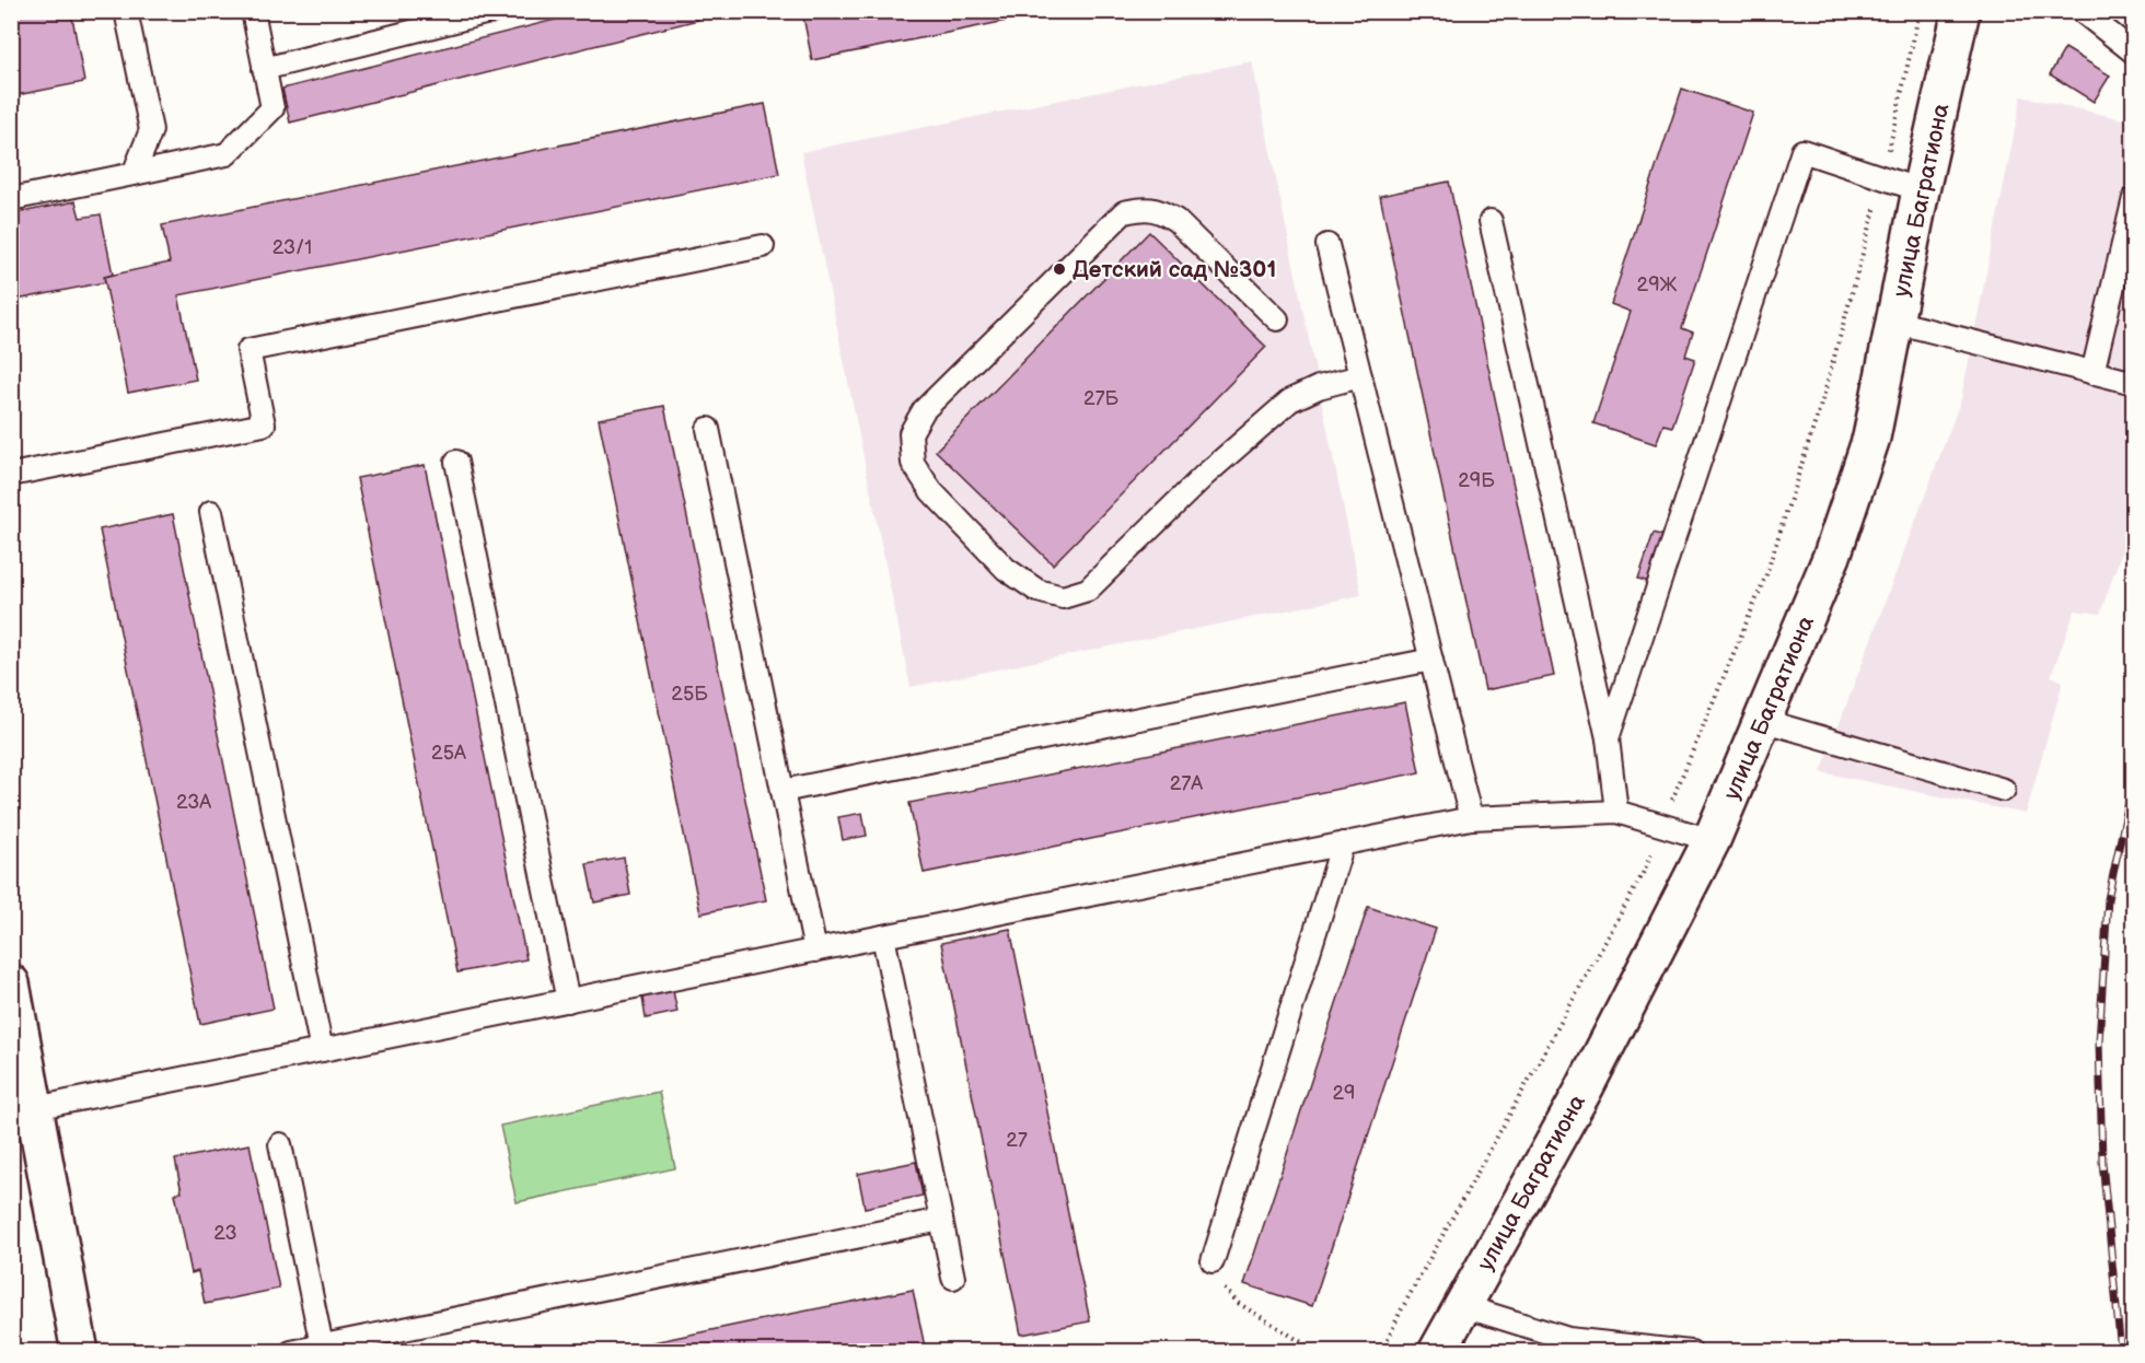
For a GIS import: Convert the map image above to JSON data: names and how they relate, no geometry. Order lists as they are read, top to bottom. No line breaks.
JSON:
{"streets":{"street":["улица Багратиона"]},"places":["Детский сад №301"],"house_numbers":["23/1","29Ж","27Б","29Б","25Б","25А","27А","23А","29","27","23"]}
